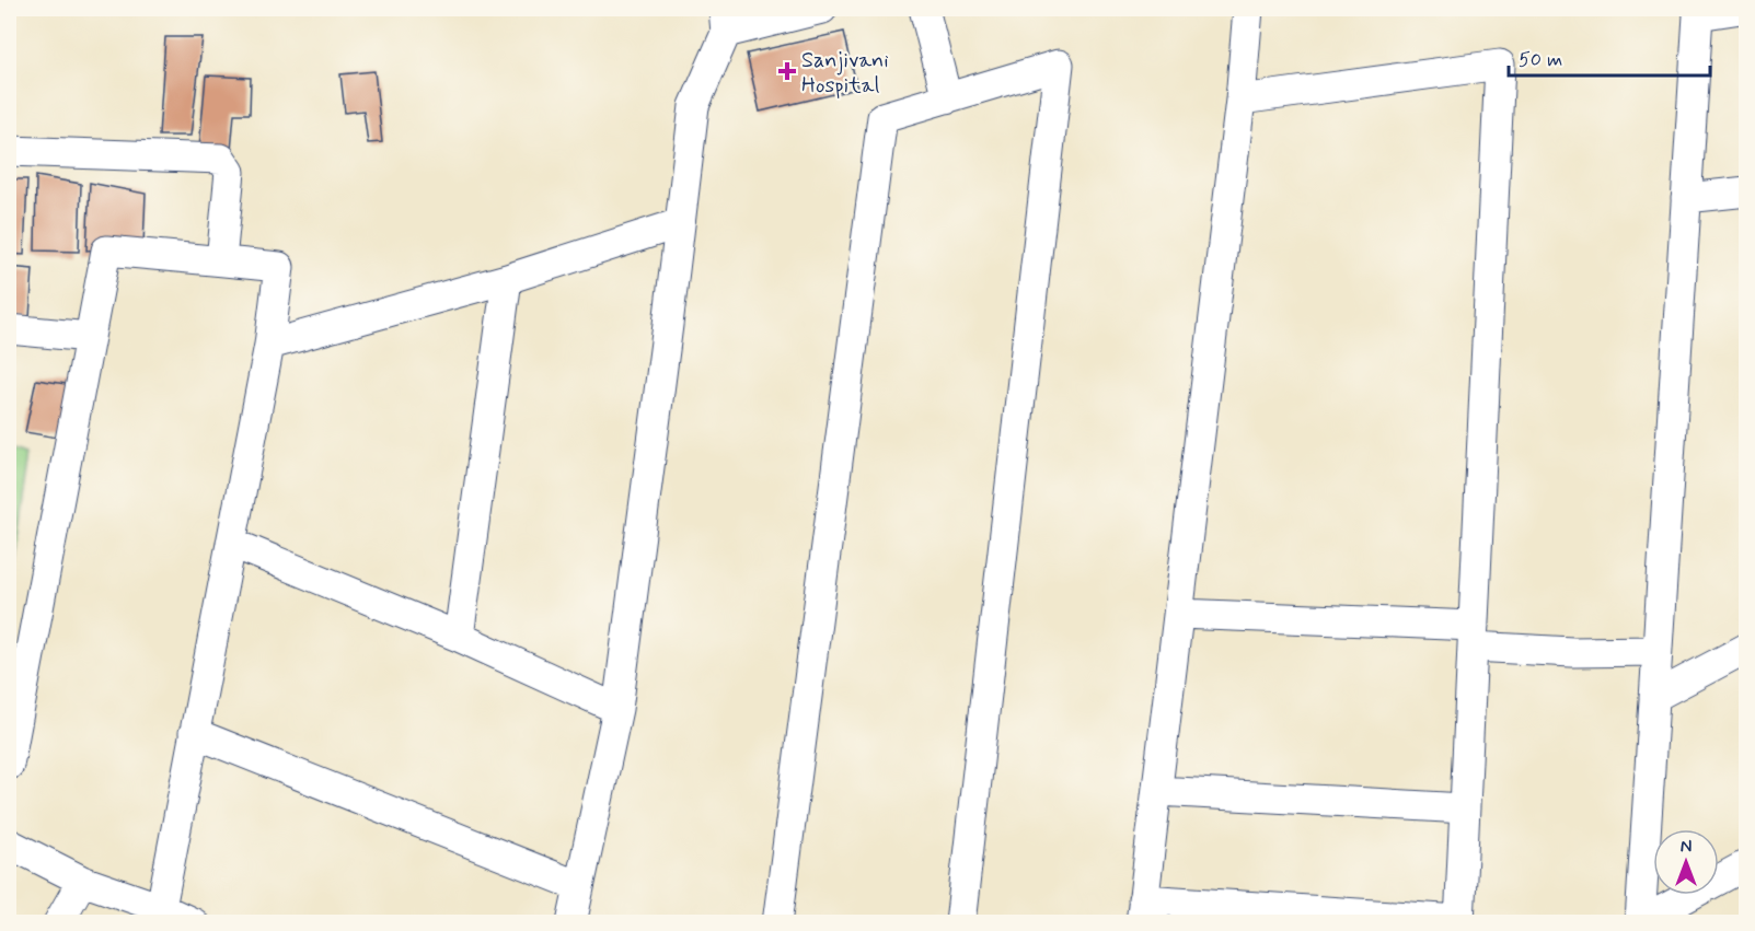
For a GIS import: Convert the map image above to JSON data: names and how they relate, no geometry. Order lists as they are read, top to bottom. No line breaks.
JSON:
{"places":{"health":["Sanjivani Hospital"]},"scale_bar":"50 m","north":"top"}
